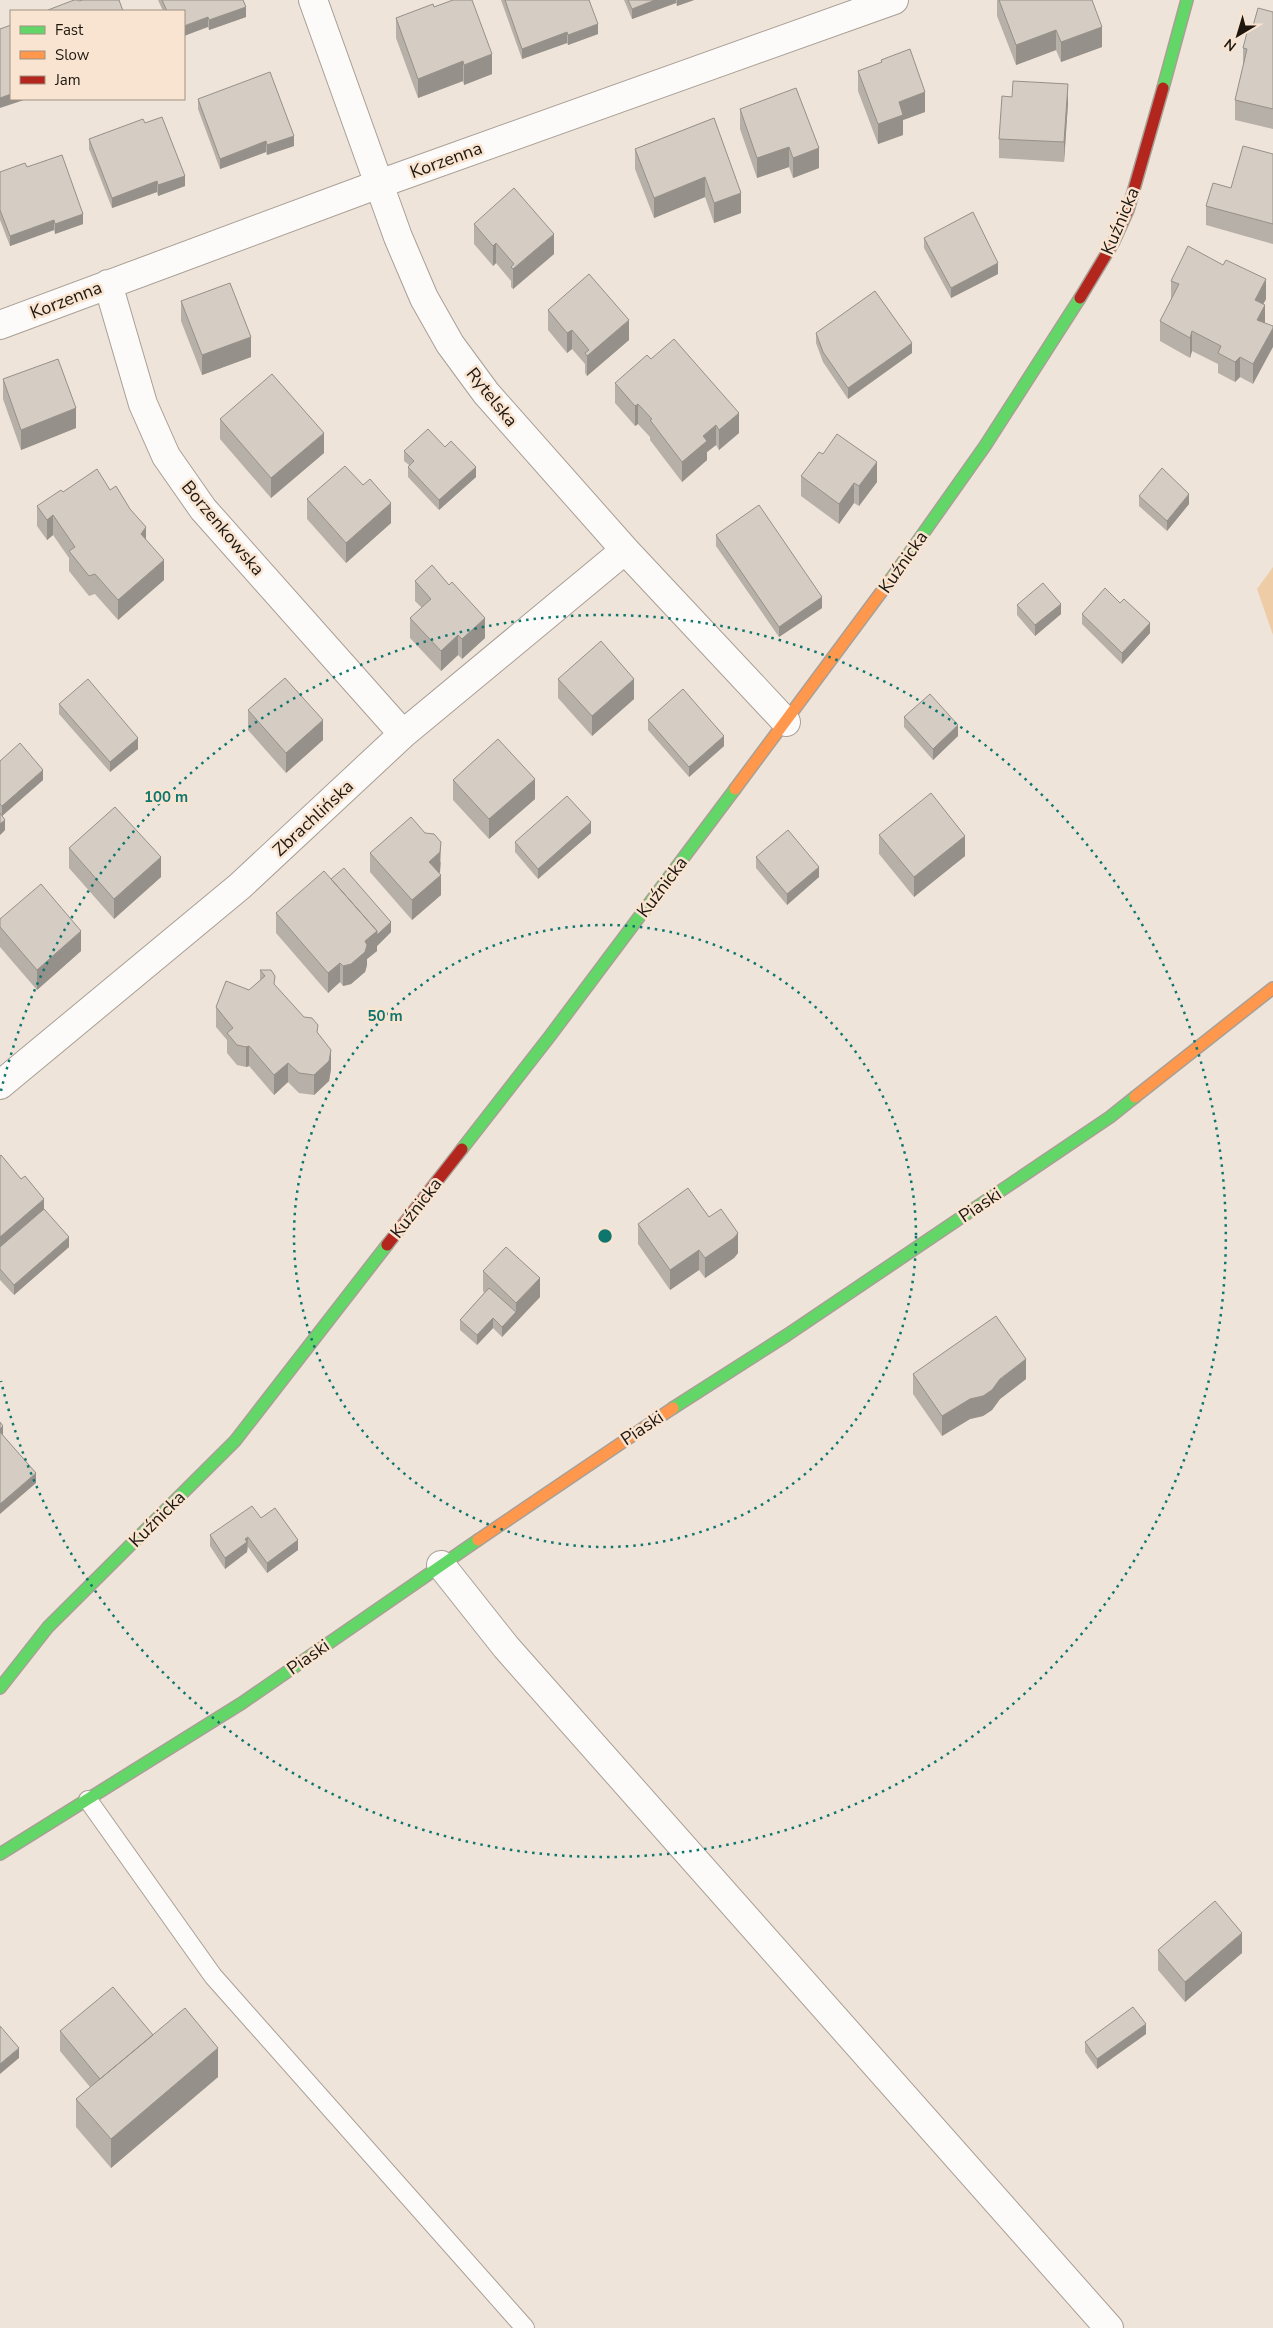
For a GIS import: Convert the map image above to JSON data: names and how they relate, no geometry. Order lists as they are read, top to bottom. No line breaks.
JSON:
{"streets":{"street":["Korzenna","Kuźnicka","Rytelska","Borzenkowska","Zbrachlińska","Piaski"]},"crossings":[["Korzenna","Rytelska"],["Korzenna","Borzenkowska"],["Kuźnicka","Rytelska"],["Rytelska","Zbrachlińska"],["Borzenkowska","Zbrachlińska"]],"legend":["Fast","Slow","Jam"],"north":"bottom left","rings":["100 m","50 m"]}
